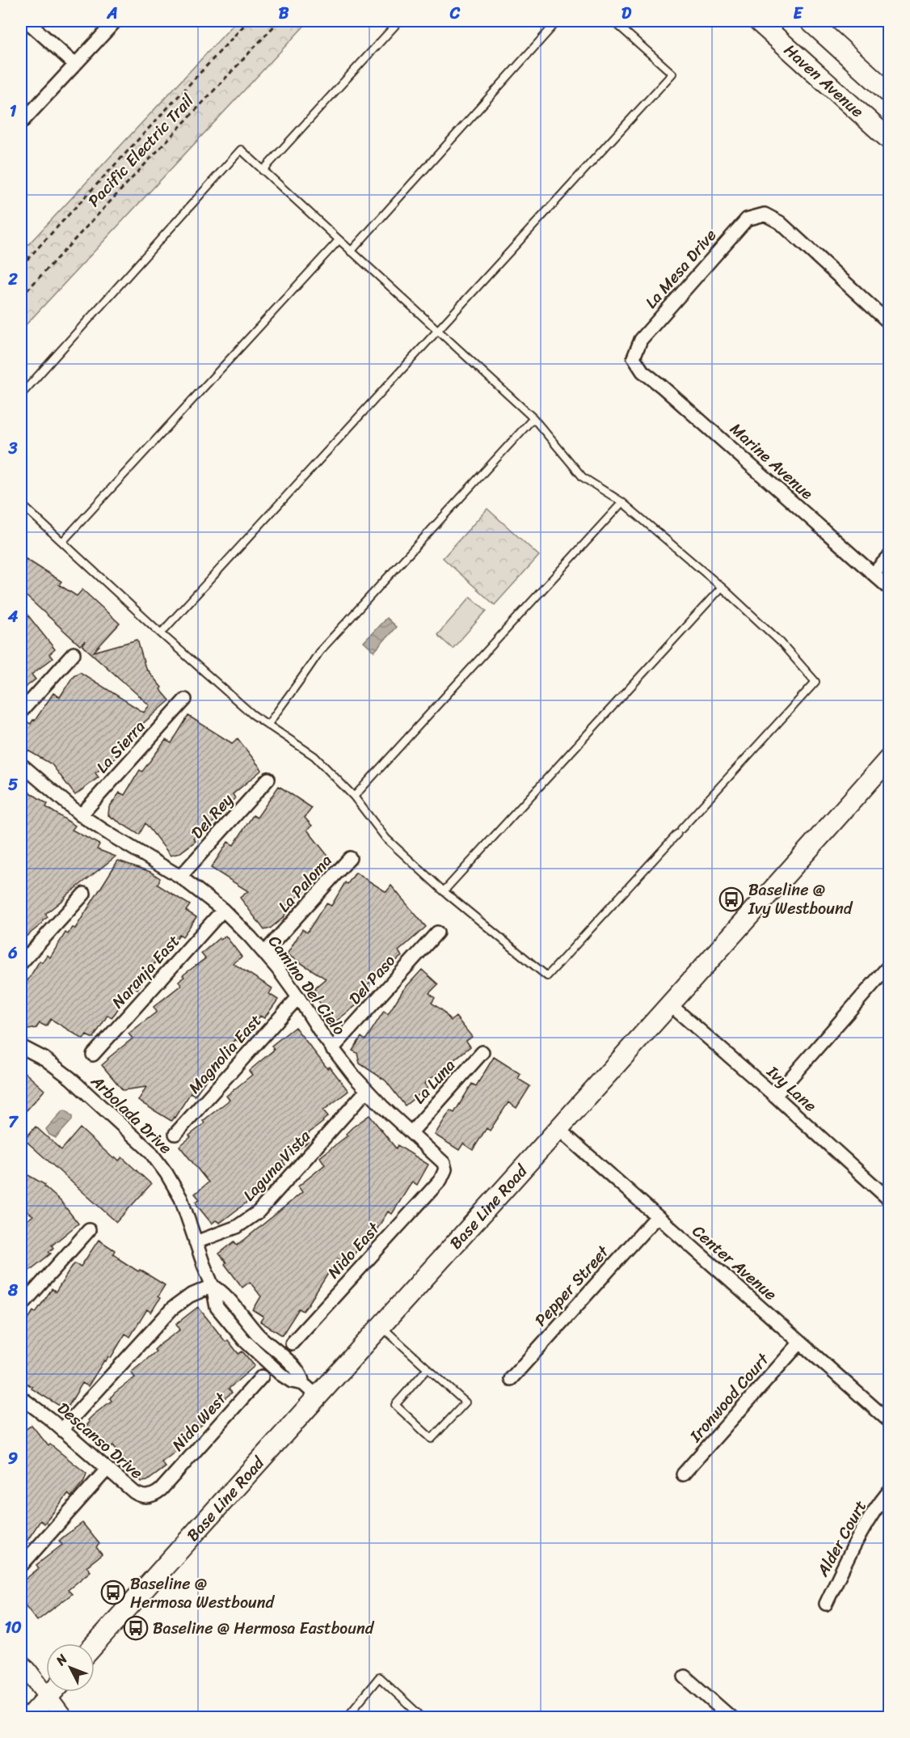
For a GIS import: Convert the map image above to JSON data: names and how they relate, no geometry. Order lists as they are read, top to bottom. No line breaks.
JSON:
{"streets":{"main road":["Haven Avenue","Base Line Road"],"street":["La Mesa Drive","Marine Avenue","La Sierra","Del Rey","La Paloma","Naranja East","Del Paso","Camino Del Cielo","Magnolia East","La Luna","Ivy Lane","Arbolada Drive","Laguna Vista","Nido East","Center Avenue","Pepper Street","Ironwood Court","Nido West","Descanso Drive","Alder Court"],"path":["Pacific Electric Trail"]},"crossings":[["La Mesa Drive","Marine Avenue"],["La Sierra","Camino Del Cielo"],["Del Rey","Camino Del Cielo"],["La Paloma","Camino Del Cielo"],["Naranja East","Camino Del Cielo"],["Del Paso","Camino Del Cielo"],["Camino Del Cielo","Magnolia East"],["Camino Del Cielo","La Luna"],["Camino Del Cielo","Laguna Vista"],["Camino Del Cielo","Nido East"],["Ivy Lane","Base Line Road"],["Arbolada Drive","Laguna Vista"],["Arbolada Drive","Base Line Road"],["Base Line Road","Center Avenue"],["Center Avenue","Pepper Street"],["Center Avenue","Ironwood Court"],["Nido West","Descanso Drive"]],"places":{"bus stop":["Baseline @ Ivy Westbound","Baseline @ Hermosa Westbound","Baseline @ Hermosa Eastbound"]},"north":"top left","grid":{"columns":["A","B","C","D","E"],"rows":["1","2","3","4","5","6","7","8","9","10"]}}
